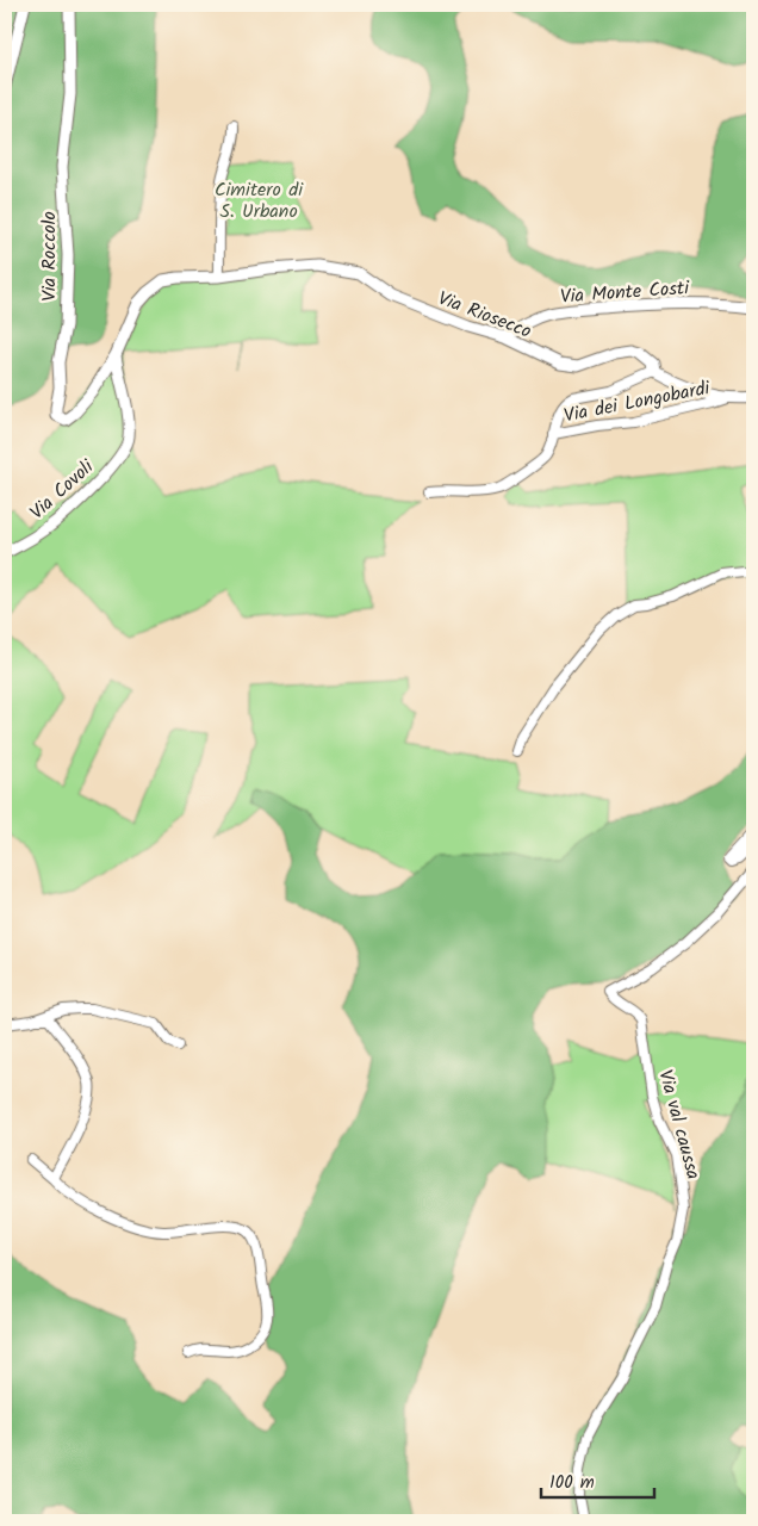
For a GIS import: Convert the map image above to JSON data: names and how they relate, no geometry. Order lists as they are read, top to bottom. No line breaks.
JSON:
{"streets":{"street":["Via Roccolo","Via Monte Costi","Via Riosecco","Via dei Longobardi","Via Covoli","Via val caussa"]},"crossings":[["Via Roccolo","Via Riosecco"],["Via Roccolo","Via Covoli"],["Via Monte Costi","Via Riosecco"],["Via Riosecco","Via dei Longobardi"],["Via Riosecco","Via Covoli"]],"parks":["Cimitero di S. Urbano"],"scale_bar":"100 m"}
